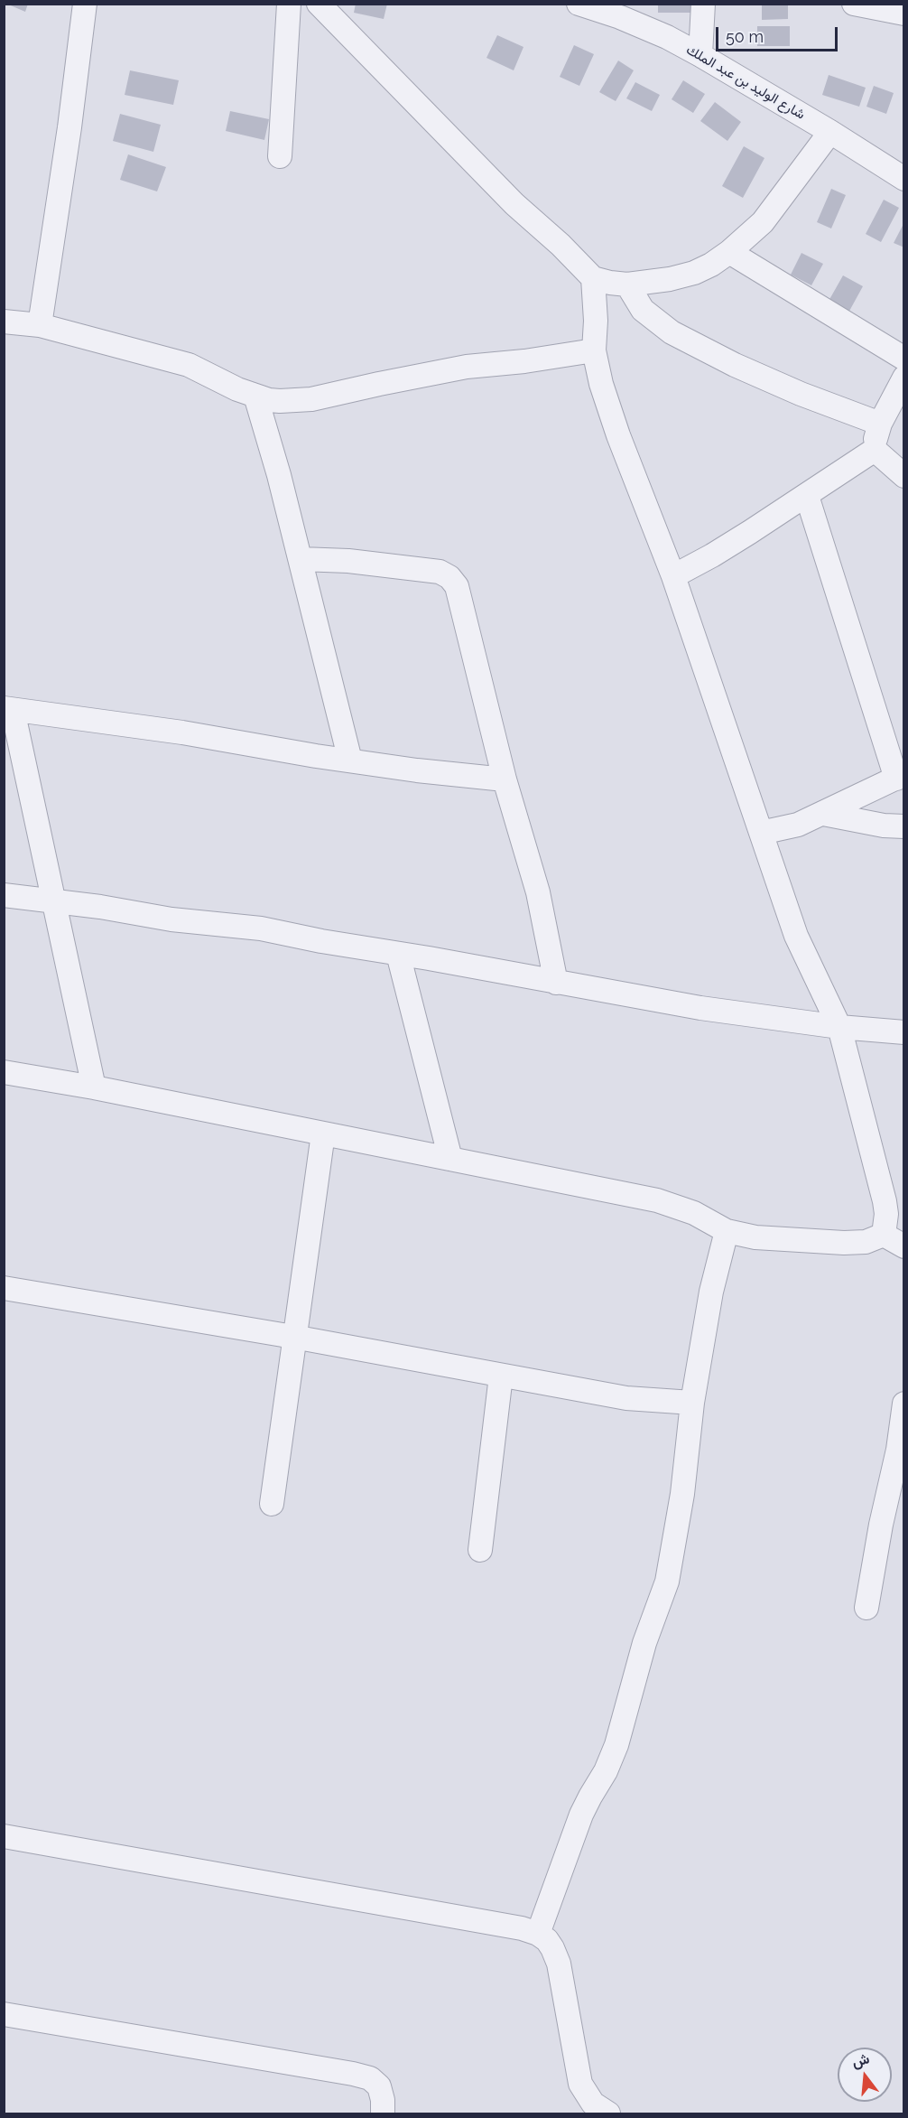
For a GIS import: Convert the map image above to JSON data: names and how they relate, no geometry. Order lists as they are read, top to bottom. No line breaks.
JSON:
{"streets":{"street":["شارع الوليد بن عبد الملك"]},"scale_bar":"50 m","north":"top"}
